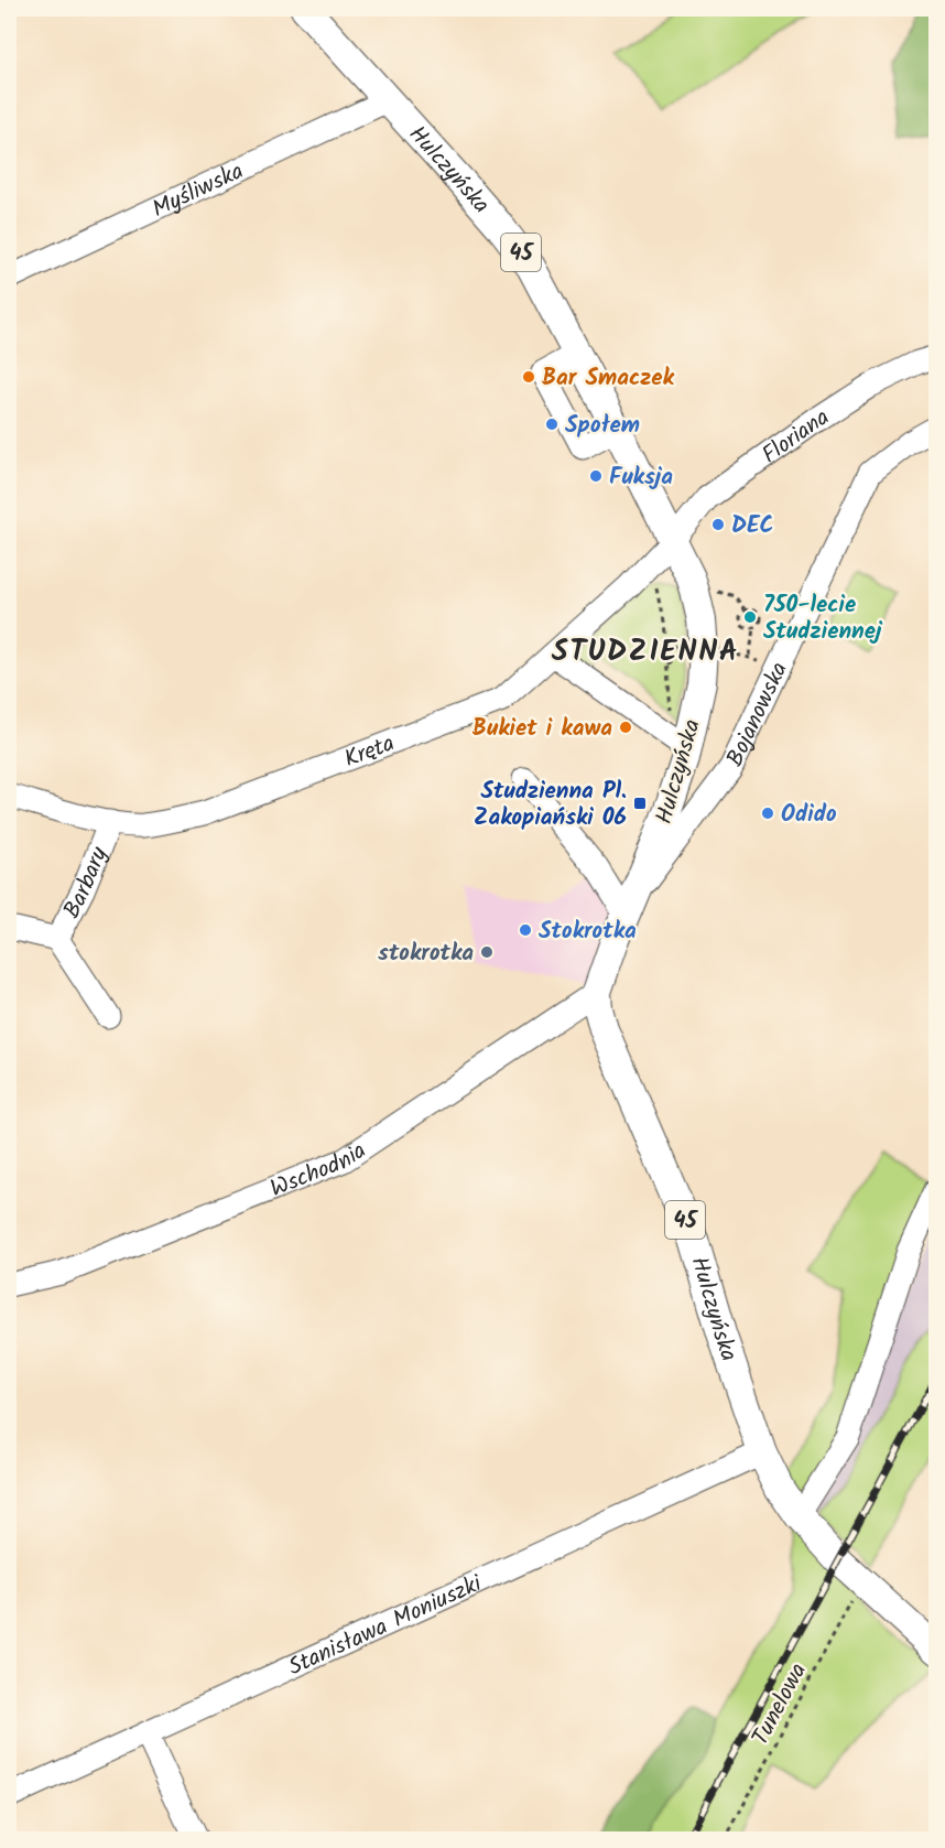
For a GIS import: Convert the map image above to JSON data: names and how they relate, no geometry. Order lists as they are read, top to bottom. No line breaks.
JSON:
{"streets":{"main road":["Hulczyńska","45"],"street":["Myśliwska","Floriana","Bojanowska","Kręta","Barbary","Wschodnia","Stanisława Moniuszki"],"path":["Tunelowa"]},"crossings":[["Hulczyńska","Myśliwska"],["Hulczyńska","45"],["Hulczyńska","Floriana"],["Hulczyńska","Bojanowska"],["Hulczyńska","Kręta"],["Hulczyńska","Wschodnia"],["Hulczyńska","Stanisława Moniuszki"],["Hulczyńska","Tunelowa"],["45","Tunelowa"],["Floriana","Kręta"],["Kręta","Barbary"]],"districts":["STUDZIENNA"],"places":{"other":["Bar Smaczek","Społem","Fuksja","DEC","750-lecie Studziennej","Bukiet i kawa","Odido","Stokrotka","stokrotka"],"transit":["Studzienna Pl. Zakopiański 06"]}}
